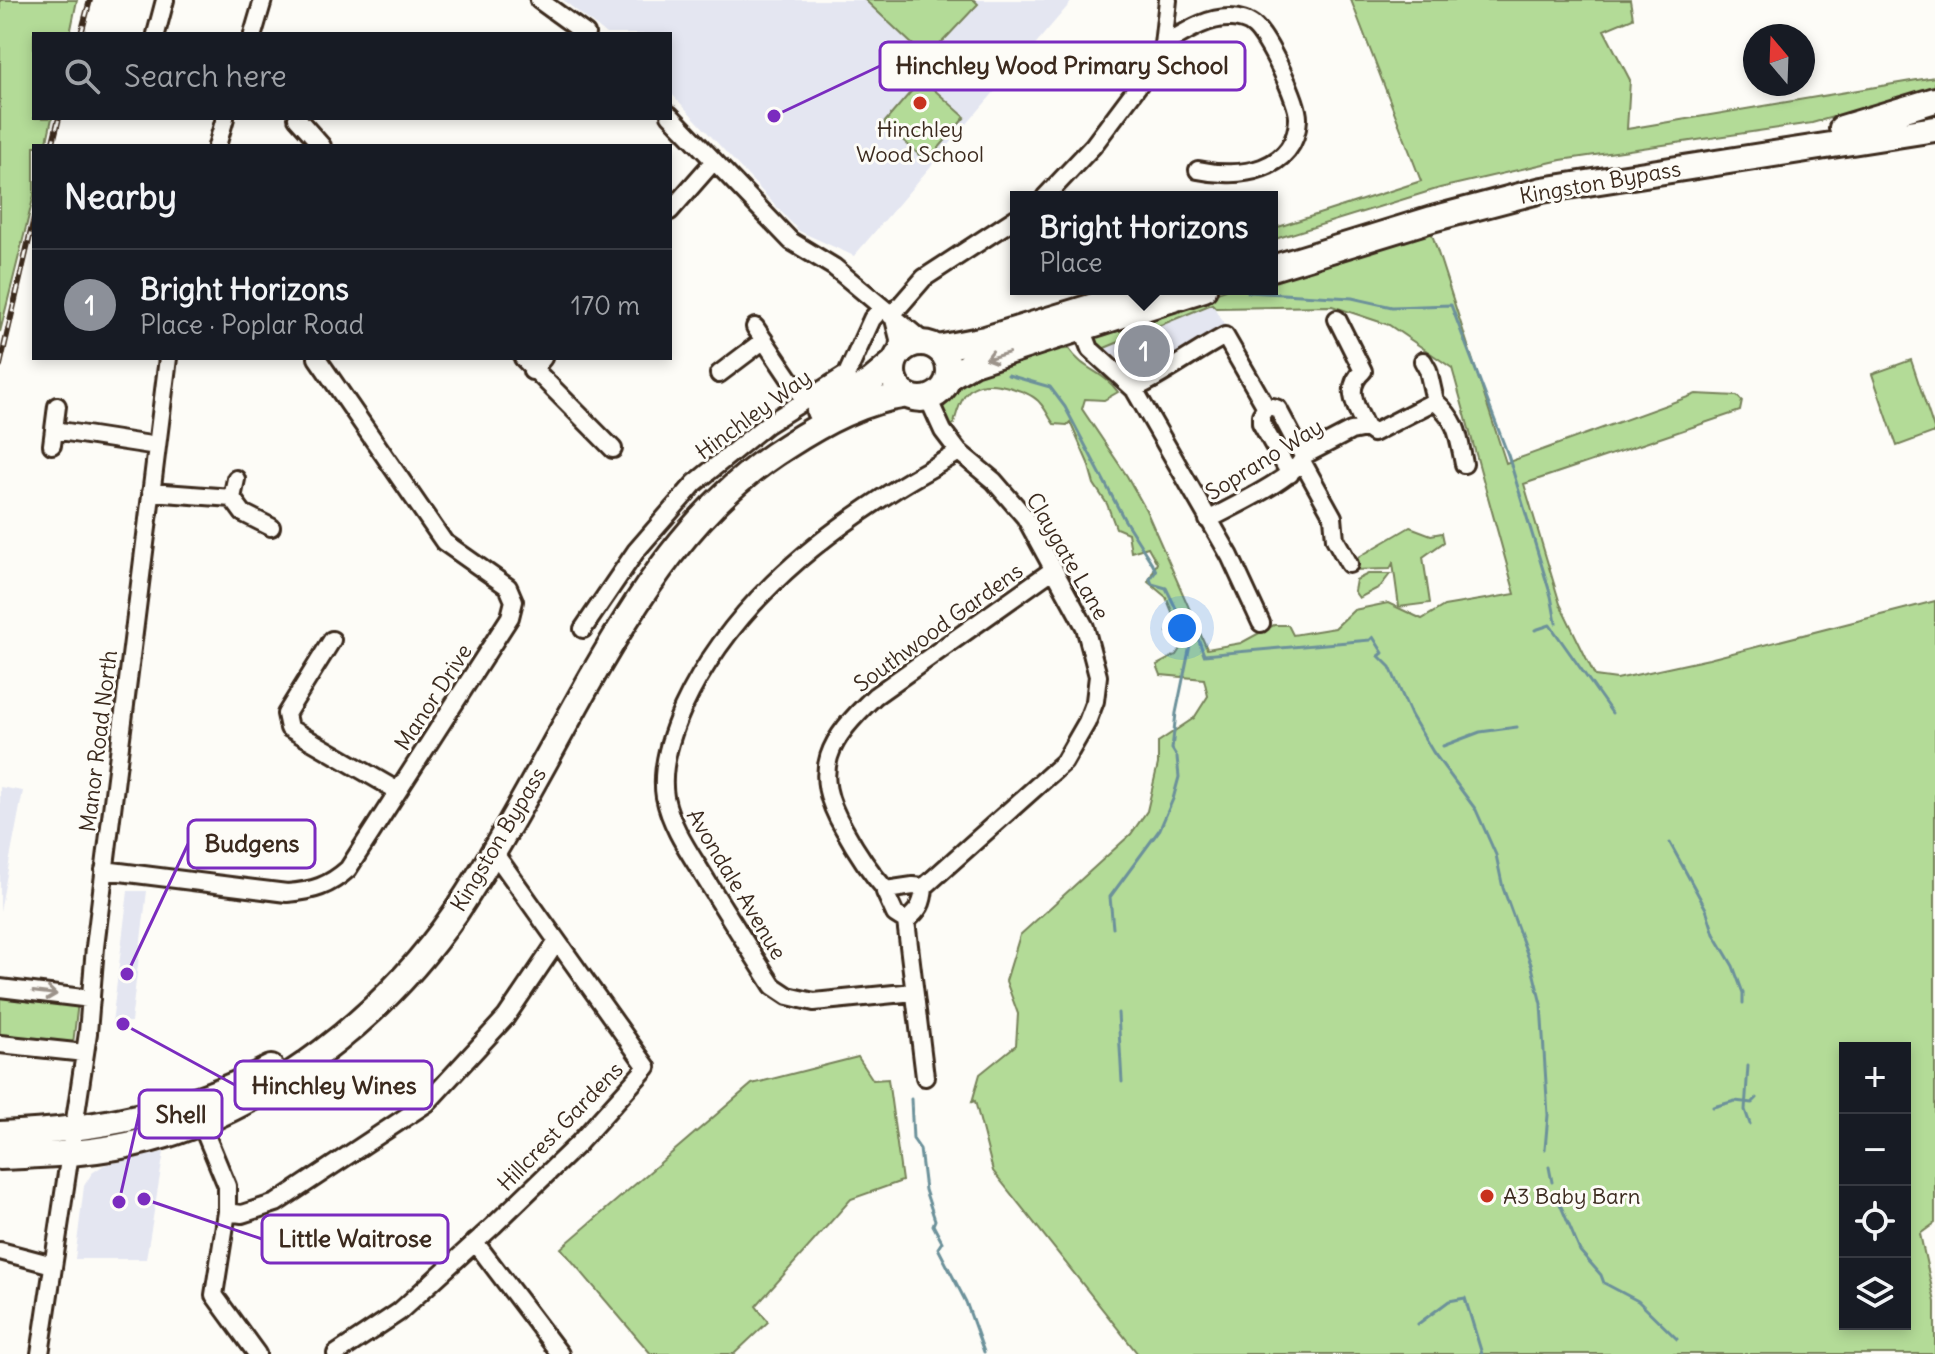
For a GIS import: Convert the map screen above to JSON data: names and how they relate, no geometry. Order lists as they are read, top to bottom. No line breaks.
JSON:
{"streets":{"highway":["Kingston Bypass"],"street":["Hinchley Way","Soprano Way","Claygate Lane","Southwood Gardens","Manor Drive","Manor Road North","Avondale Avenue","Hillcrest Gardens"]},"crossings":[["Kingston Bypass","Claygate Lane"],["Kingston Bypass","Hillcrest Gardens"],["Claygate Lane","Southwood Gardens"],["Claygate Lane","Avondale Avenue"],["Manor Drive","Manor Road North"]],"places":["Hinchley Wood School","Hinchley Wood Primary School","Budgens","Hinchley Wines","A3 Baby Barn","Little Waitrose","Shell"],"north":"top","page":{"search":"Search here","heading":"Nearby","popup":["Bright Horizons","Place"],"list":[{"mark":"1","name":"Bright Horizons","note":"Place · Poplar Road","value":"170 m"}],"pins":"1","map_buttons":["+","−"]}}
